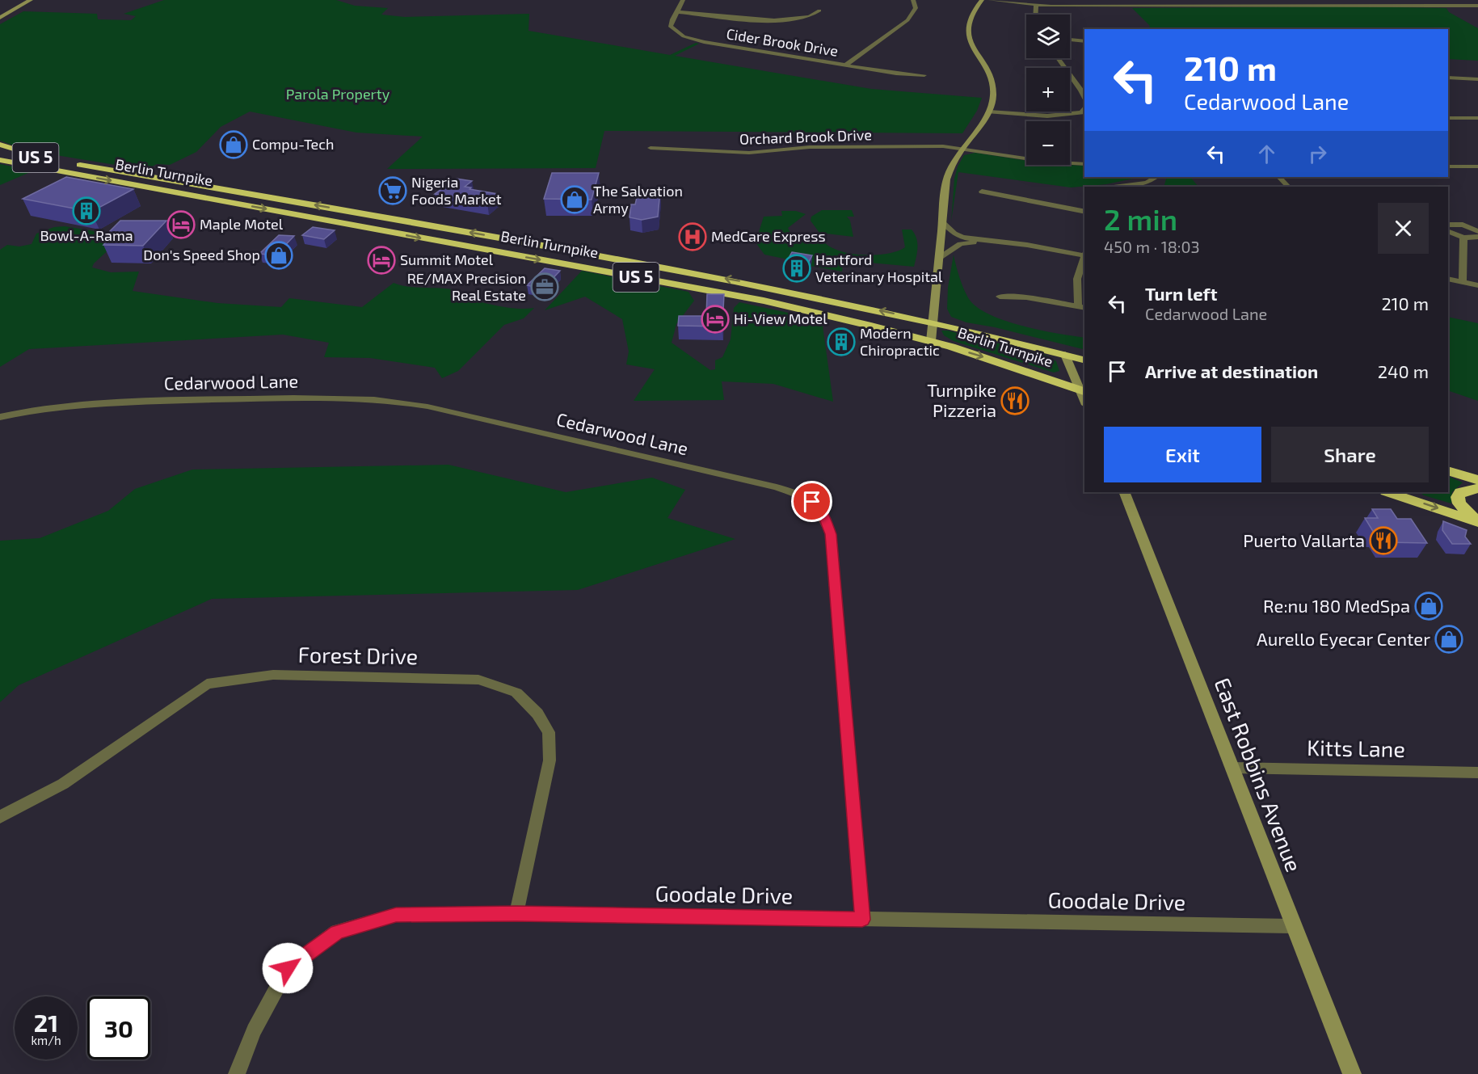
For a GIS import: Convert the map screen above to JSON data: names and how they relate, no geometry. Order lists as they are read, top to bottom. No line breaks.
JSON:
{"streets":{"highway":["US 5","Berlin Turnpike"],"main road":["East Robbins Avenue"],"street":["Cider Brook Drive","Orchard Brook Drive","Cedarwood Lane","Forest Drive","Kitts Lane","Goodale Drive"]},"crossings":[["Cedarwood Lane","Goodale Drive"],["Forest Drive","Goodale Drive"],["Kitts Lane","East Robbins Avenue"],["East Robbins Avenue","Goodale Drive"]],"parks":["Parola Property"],"places":{"shop":["Compu-Tech","The Salvation Army","Don's Speed Shop","Re:nu 180 MedSpa","Aurello Eyecar Center"],"supermarket":["Nigeria Foods Market"],"building":["Bowl-A-Rama","Hartford Veterinary Hospital","Modern Chiropractic"],"hotel":["Maple Motel","Summit Motel","Hi-View Motel"],"hospital":["MedCare Express"],"office":["RE/MAX Precision Real Estate"],"restaurant":["Turnpike Pizzeria","Puerto Vallarta"]},"page":{"map_buttons":["+","−"],"turn":["210 m","Cedarwood Lane"],"heading":["2 min","450 m · 18:03"],"list":[{"name":"Turn left","note":"Cedarwood Lane","value":"210 m"},{"name":"Arrive at destination","value":"240 m"}],"buttons":["Exit","Share"],"speed":"21 km/h","limit":"30"}}
